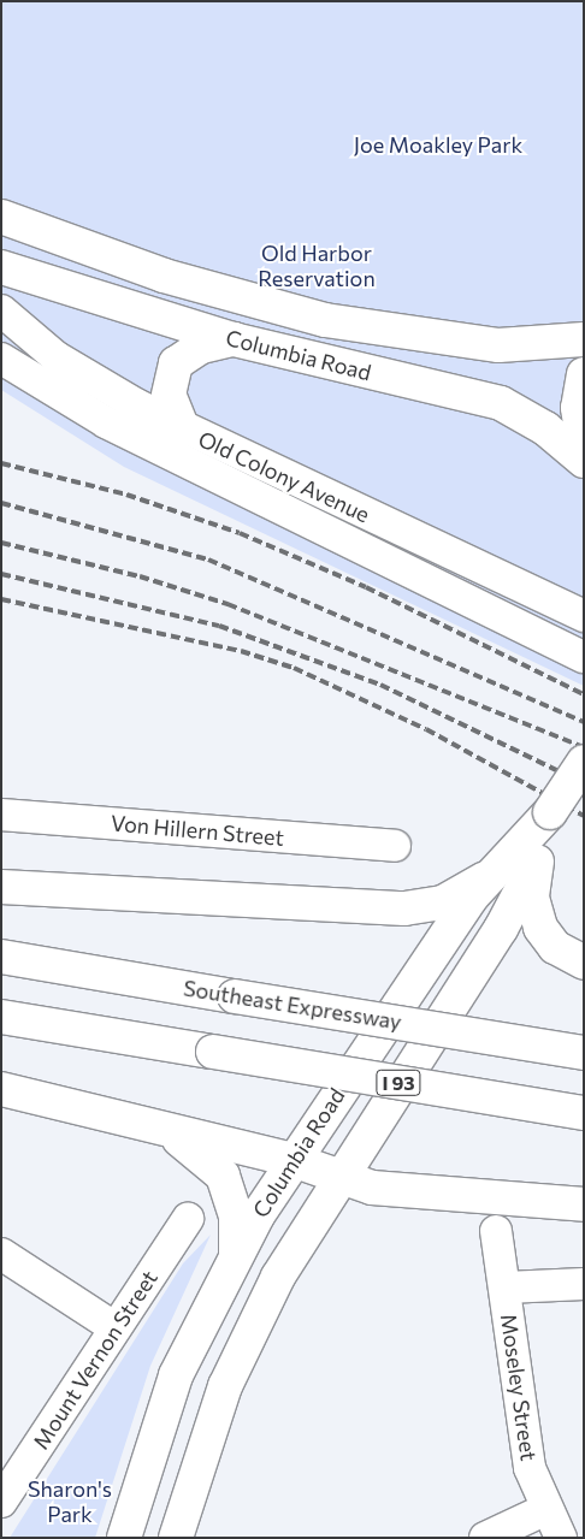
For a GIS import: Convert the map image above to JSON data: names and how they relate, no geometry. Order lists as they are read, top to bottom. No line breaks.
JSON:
{"streets":{"main road":["Columbia Road","Southeast Expressway","I 93"],"street":["Old Colony Avenue","Von Hillern Street","Mount Vernon Street","Moseley Street"]},"parks":["Joe Moakley Park","Old Harbor Reservation","Sharon's Park"]}
